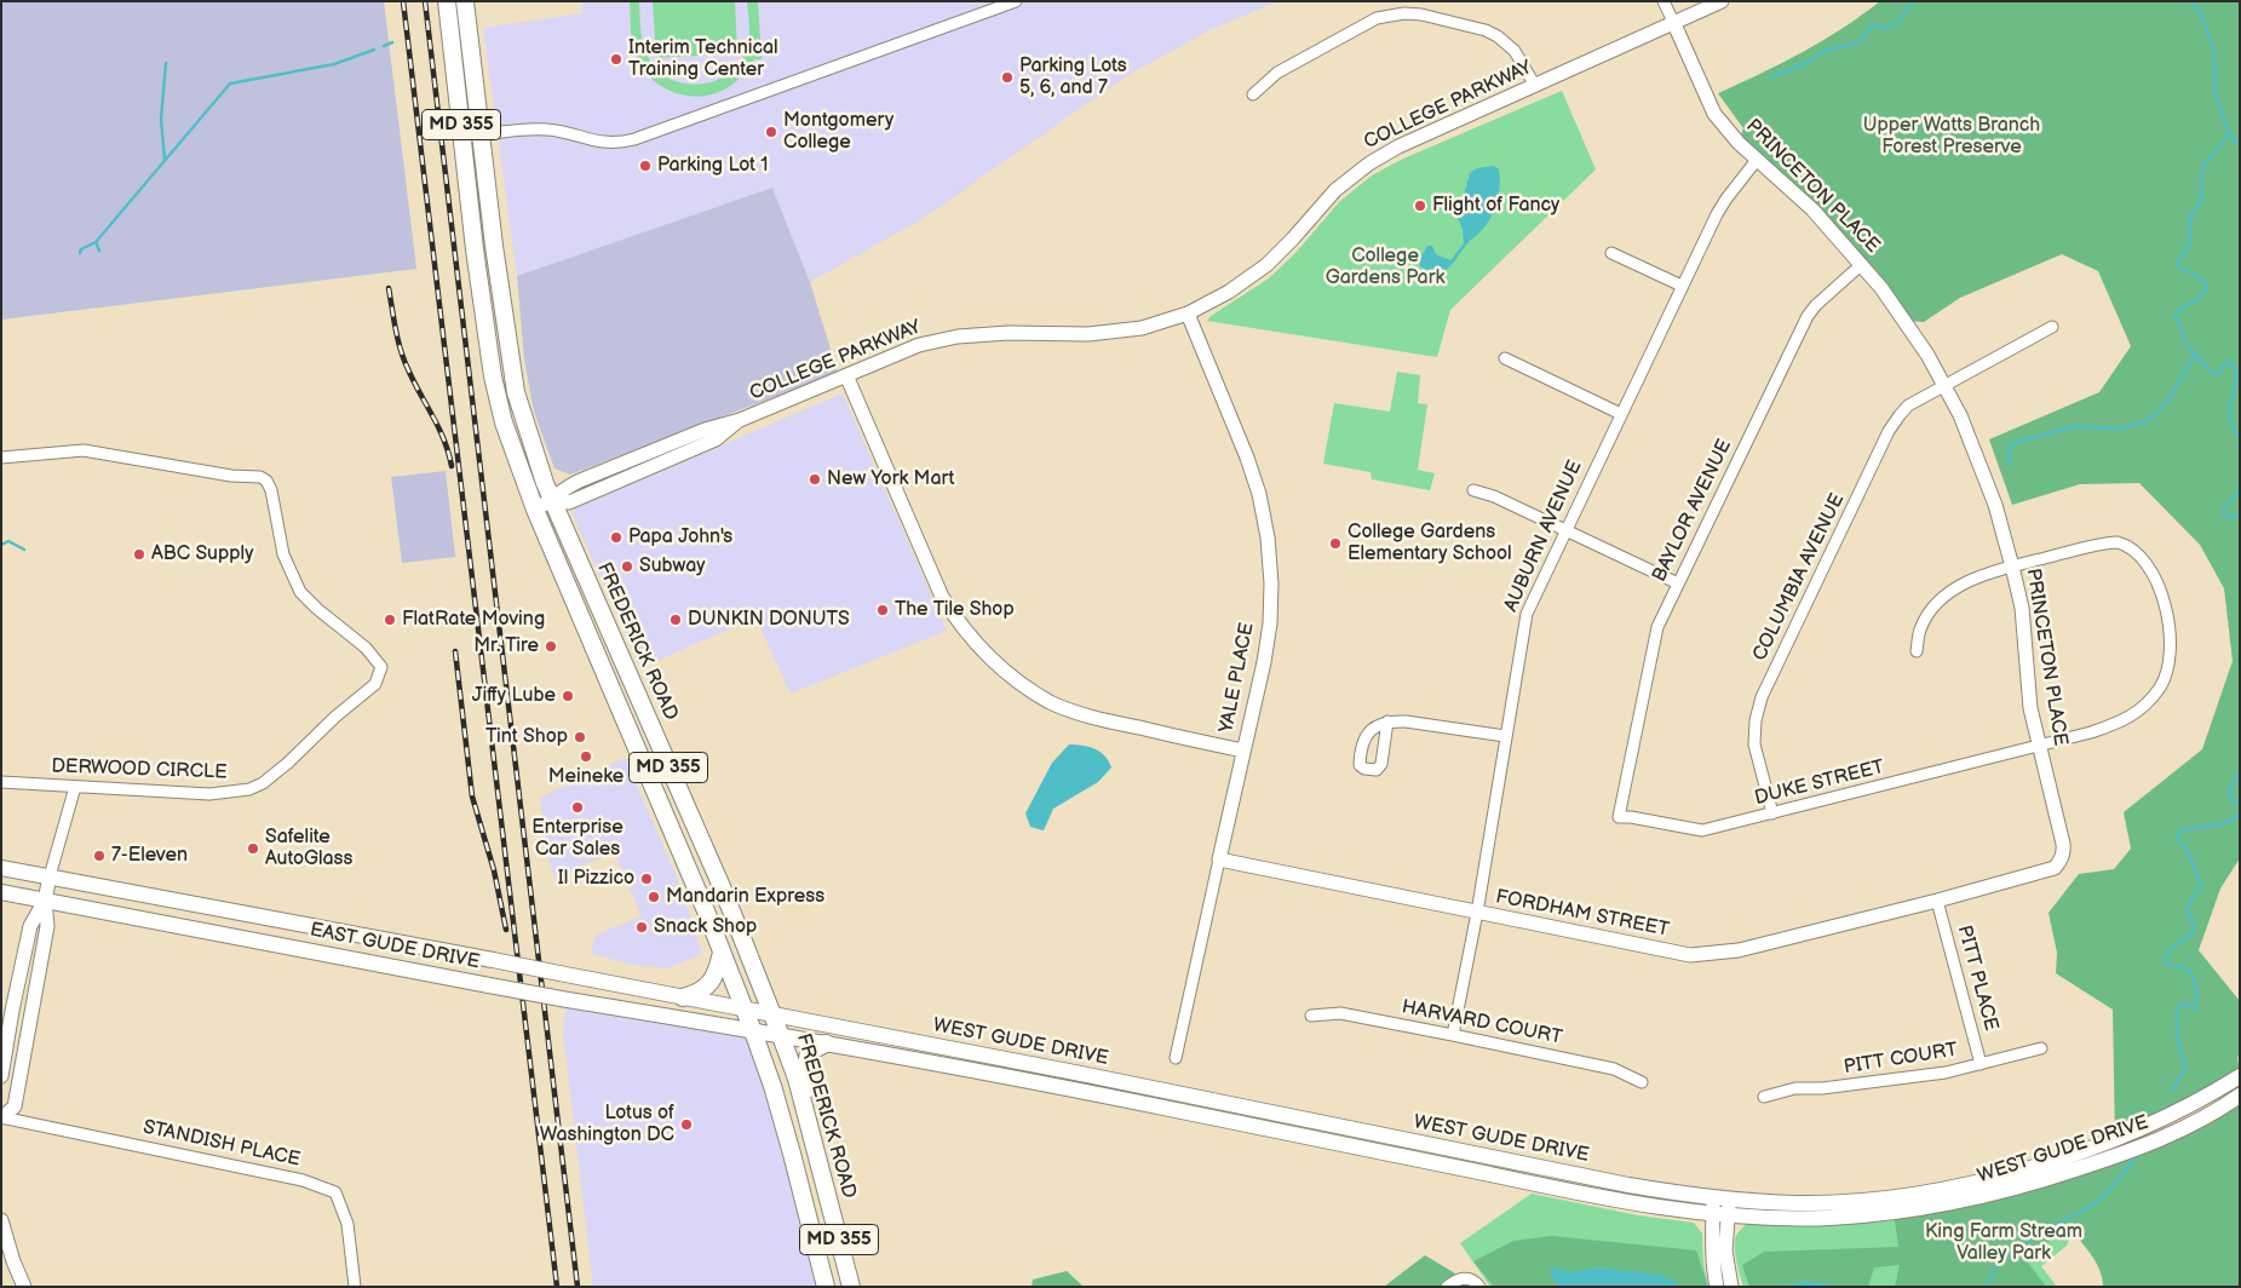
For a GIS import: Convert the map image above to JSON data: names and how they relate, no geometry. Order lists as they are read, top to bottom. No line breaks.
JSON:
{"streets":{"main road":["MD 355","FREDERICK ROAD","EAST GUDE DRIVE","WEST GUDE DRIVE"],"street":["COLLEGE PARKWAY","PRINCETON PLACE","BAYLOR AVENUE","AUBURN AVENUE","COLUMBIA AVENUE","YALE PLACE","DERWOOD CIRCLE","DUKE STREET","FORDHAM STREET","PITT PLACE","HARVARD COURT","PITT COURT","STANDISH PLACE"]},"crossings":[["COLLEGE PARKWAY","PRINCETON PLACE"],["COLLEGE PARKWAY","FREDERICK ROAD"],["COLLEGE PARKWAY","YALE PLACE"],["MD 355","FREDERICK ROAD"],["PRINCETON PLACE","BAYLOR AVENUE"],["PRINCETON PLACE","AUBURN AVENUE"],["PRINCETON PLACE","COLUMBIA AVENUE"],["PRINCETON PLACE","DUKE STREET"],["PRINCETON PLACE","FORDHAM STREET"],["PRINCETON PLACE","PITT PLACE"],["BAYLOR AVENUE","DUKE STREET"],["AUBURN AVENUE","FORDHAM STREET"],["AUBURN AVENUE","HARVARD COURT"],["COLUMBIA AVENUE","DUKE STREET"],["FREDERICK ROAD","EAST GUDE DRIVE"],["FREDERICK ROAD","WEST GUDE DRIVE"],["YALE PLACE","FORDHAM STREET"],["FORDHAM STREET","PITT PLACE"],["EAST GUDE DRIVE","WEST GUDE DRIVE"],["PITT PLACE","PITT COURT"]],"parks":["Upper Watts Branch Forest Preserve","College Gardens Park","King Farm Stream Valley Park"],"places":["Interim Technical Training Center","Parking Lots 5, 6, and 7","Montgomery College","Parking Lot 1","Flight of Fancy","New York Mart","Papa John's","College Gardens Elementary School","ABC Supply","Subway","The Tile Shop","FlatRate Moving","DUNKIN DONUTS","Mr. Tire","Jiffy Lube","Tint Shop","Meineke","Enterprise Car Sales","Safelite AutoGlass","7-Eleven","Il Pizzico","Mandarin Express","Snack Shop","Lotus of Washington DC"]}
